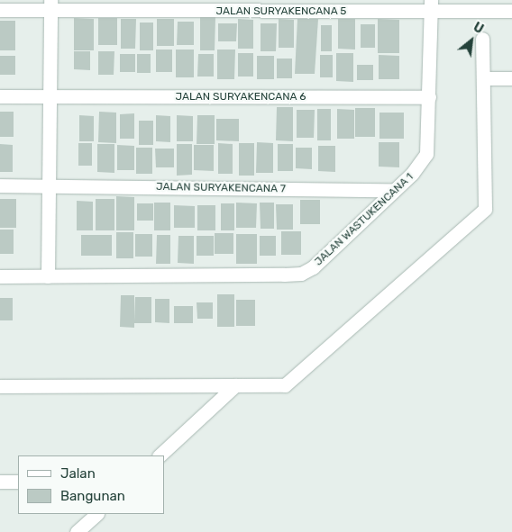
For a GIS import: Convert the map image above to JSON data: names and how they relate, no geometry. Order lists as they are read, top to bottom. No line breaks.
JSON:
{"streets":{"street":["JALAN SURYAKENCANA 5","JALAN SURYAKENCANA 6","JALAN SURYAKENCANA 7","JALAN WASTUKENCANA 1"]},"crossings":[["JALAN SURYAKENCANA 5","JALAN WASTUKENCANA 1"],["JALAN SURYAKENCANA 6","JALAN WASTUKENCANA 1"],["JALAN SURYAKENCANA 7","JALAN WASTUKENCANA 1"]],"legend":["Jalan","Bangunan"],"north":"top right"}
